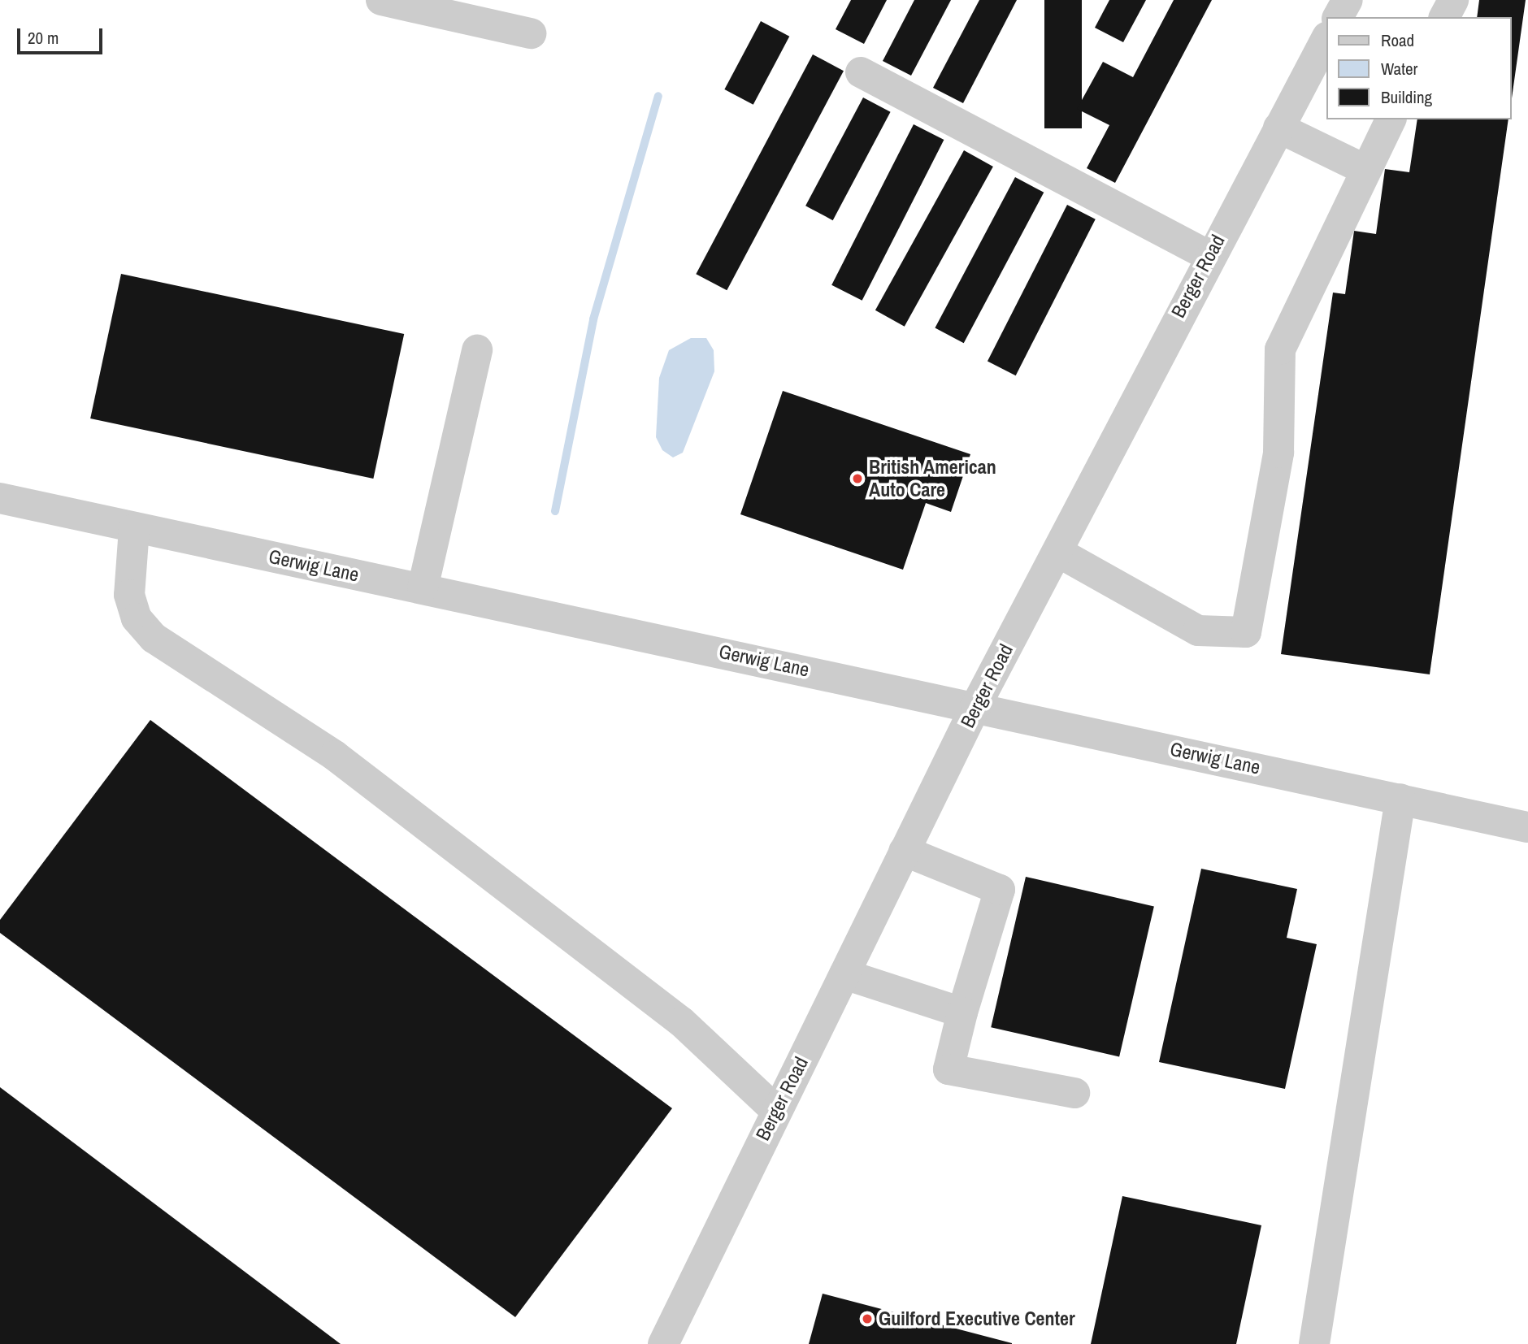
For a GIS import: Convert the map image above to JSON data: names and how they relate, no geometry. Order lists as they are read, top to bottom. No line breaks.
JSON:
{"streets":{"street":["Berger Road","Gerwig Lane"]},"crossings":[["Berger Road","Gerwig Lane"]],"places":["British American Auto Care","Guilford Executive Center"],"legend":["Road","Water","Building"],"scale_bar":"20 m"}
